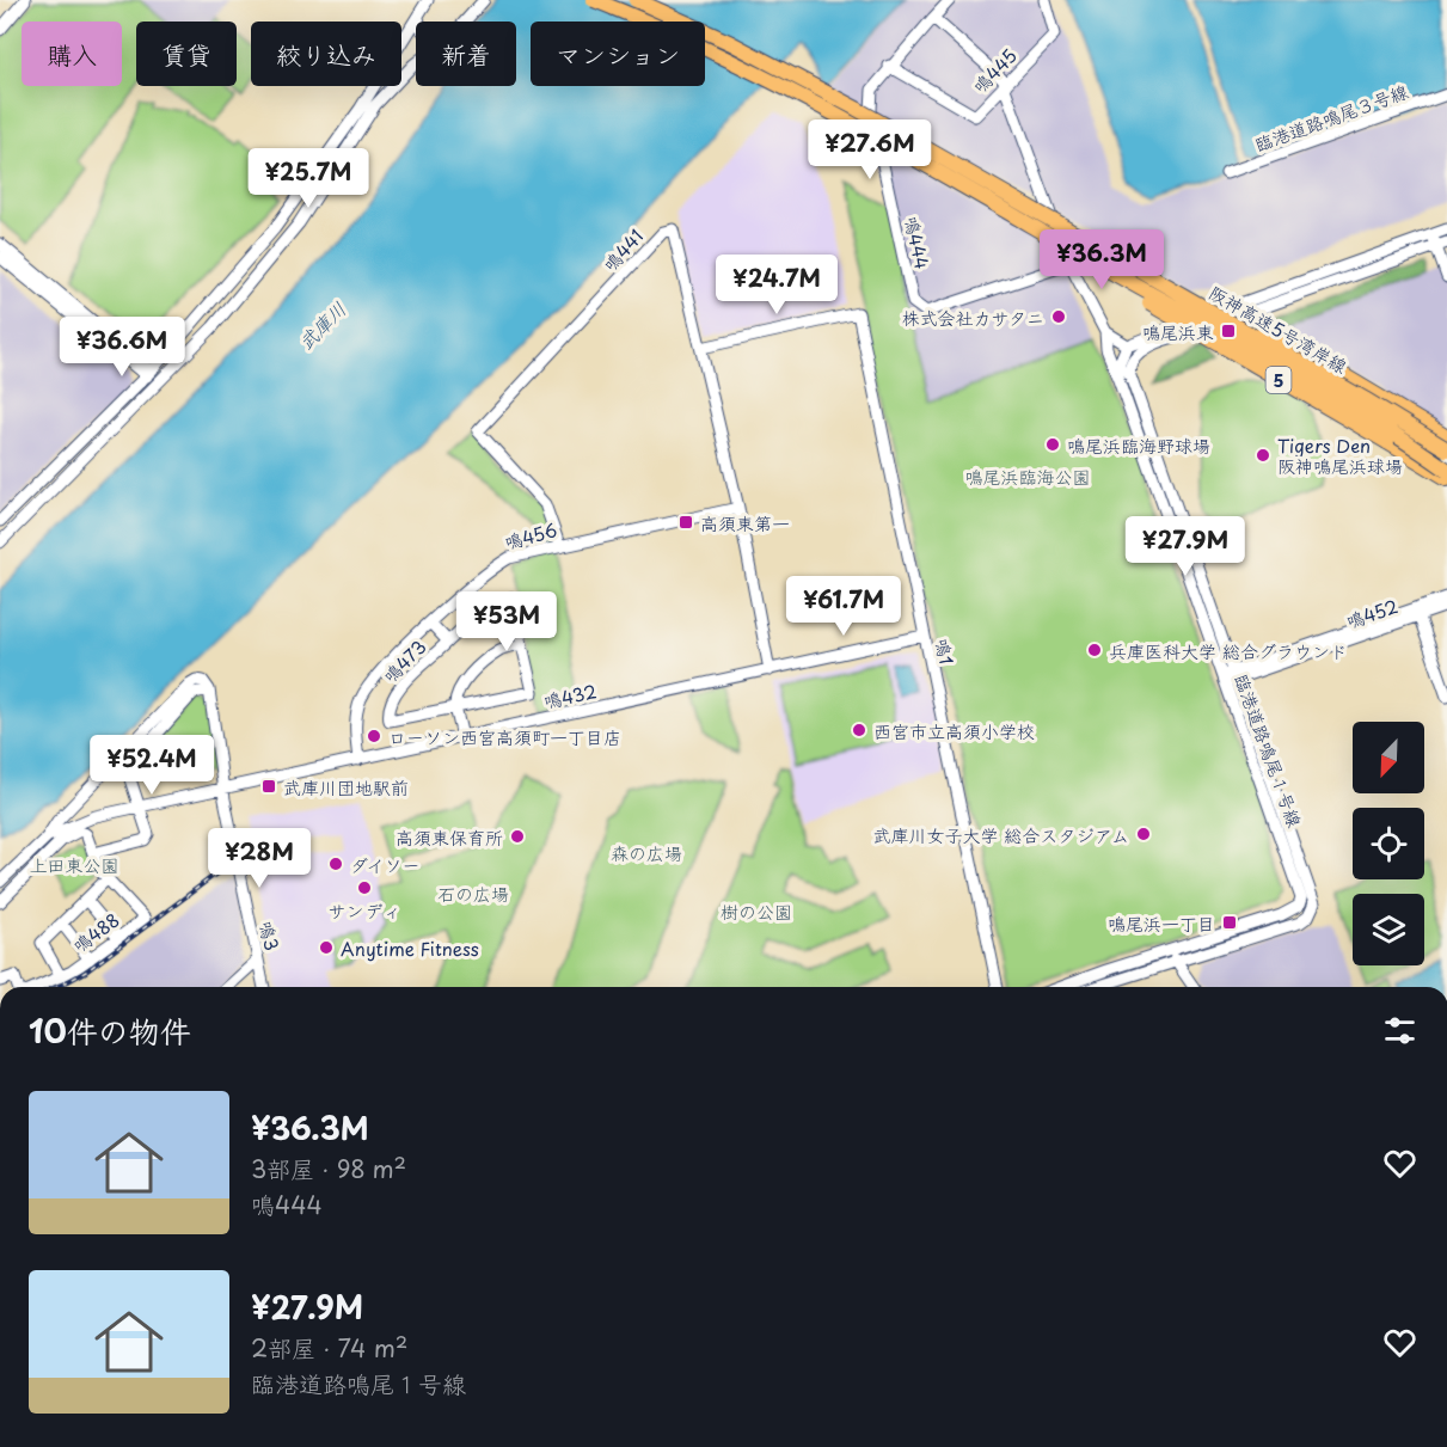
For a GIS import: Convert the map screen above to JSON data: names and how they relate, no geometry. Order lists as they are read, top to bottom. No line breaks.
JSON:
{"streets":{"highway":["阪神高速5号湾岸線","5"],"street":["鳴445","臨港道路鳴尾３号線","鳴444","鳴441","鳴456","鳴452","鳴1","鳴473","鳴432","臨港道路鳴尾１号線","鳴488","鳴3"]},"crossings":[["鳴445","鳴444"],["鳴441","鳴456"],["鳴441","鳴1"],["鳴441","鳴432"],["阪神高速5号湾岸線","5"],["鳴456","鳴473"],["鳴456","鳴432"],["鳴452","臨港道路鳴尾１号線"],["鳴1","鳴432"],["鳴432","鳴3"]],"water":["武庫川"],"parks":["鳴尾浜臨海公園","森の広場","上田東公園","石の広場","樹の公園"],"places":{"other":["株式会社カサタニ","鳴尾浜臨海野球場","Tigers Den 阪神鳴尾浜球場","兵庫医科大学 総合グラウンド","西宮市立高須小学校","ローソン西宮高須町一丁目店","武庫川女子大学 総合スタジアム","高須東保育所","ダイソー","サンディ","Anytime Fitness"],"transit":["鳴尾浜東","高須東第一","武庫川団地駅前","鳴尾浜一丁目"]},"north":"bottom left","page":{"chip":["購入","賃貸","絞り込み","新着","マンション"],"price":["¥27.6M","¥25.7M","¥36.3M","¥24.7M","¥36.6M","¥27.9M","¥61.7M","¥53M","¥52.4M","¥28M"],"heading":"10件の物件","list":[{"name":"¥36.3M","note":"3部屋 · 98 m² · 鳴444"},{"name":"¥27.9M","note":"2部屋 · 74 m² · 臨港道路鳴尾１号線"}]}}
